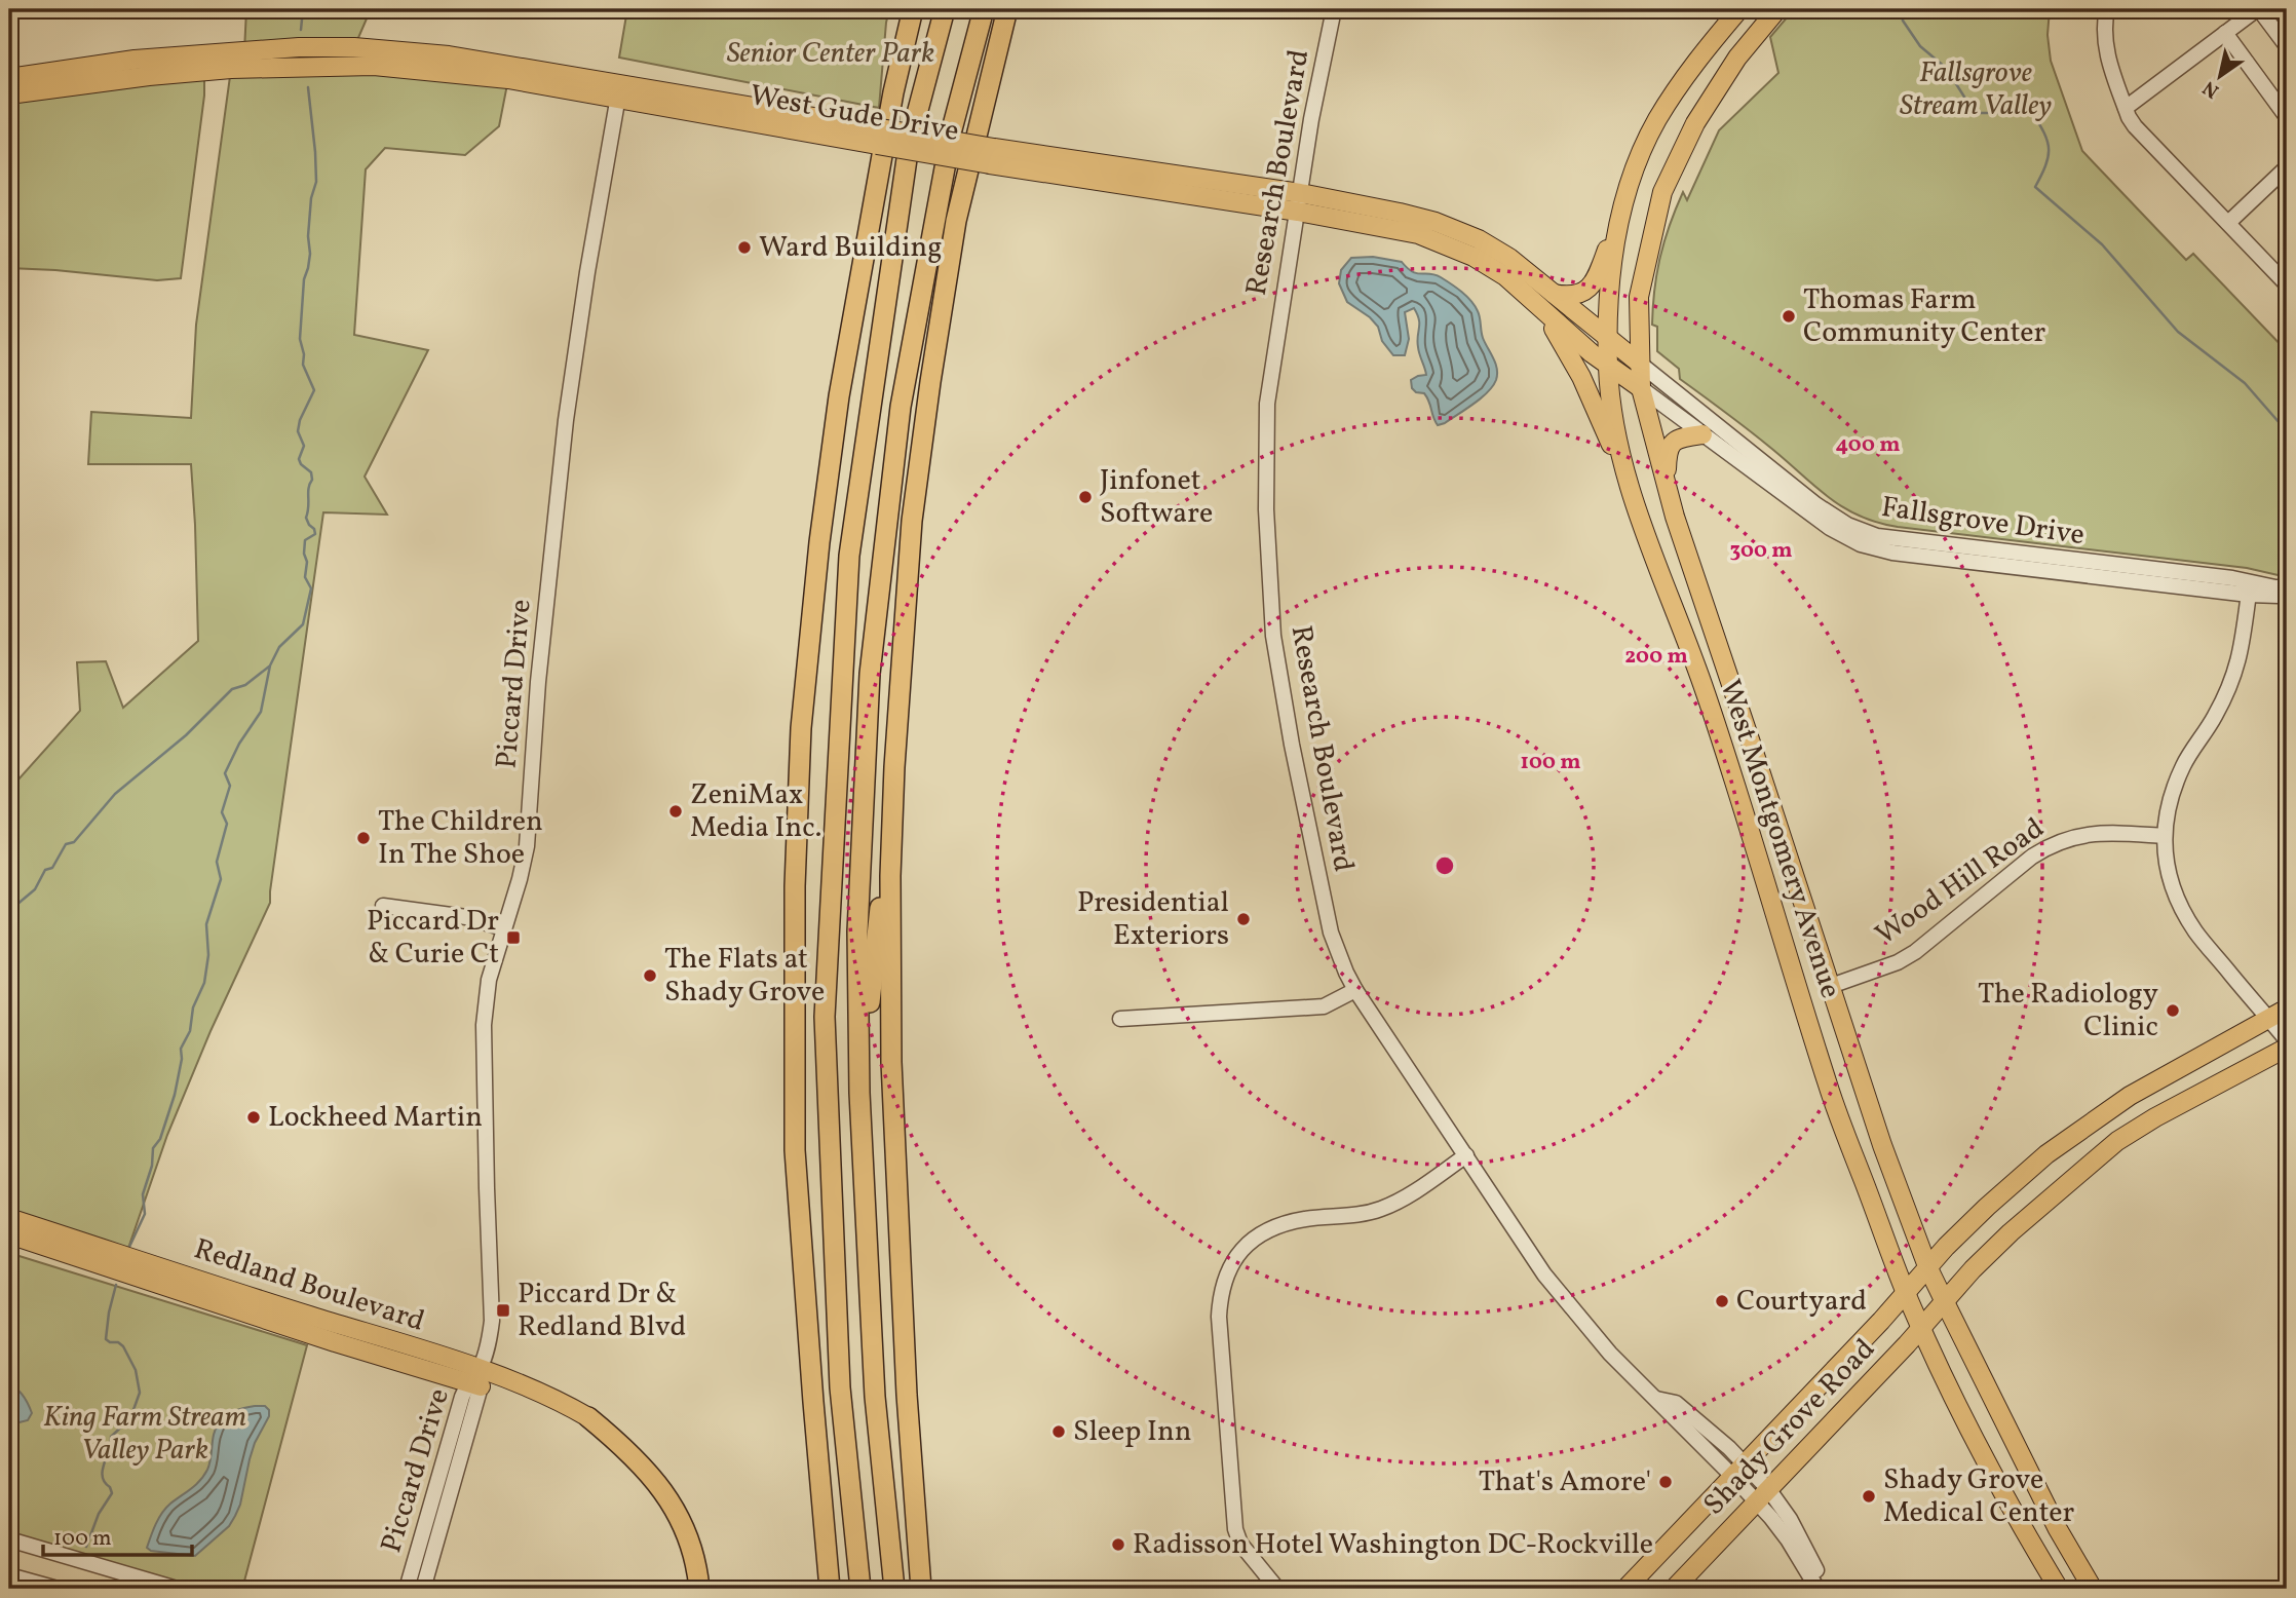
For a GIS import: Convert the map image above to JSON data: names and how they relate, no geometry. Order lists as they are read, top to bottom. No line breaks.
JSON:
{"streets":{"main road":["West Gude Drive","West Montgomery Avenue","Redland Boulevard","Shady Grove Road"],"street":["Research Boulevard","Fallsgrove Drive","Piccard Drive","Wood Hill Road"]},"crossings":[["West Gude Drive","Research Boulevard"],["West Gude Drive","Fallsgrove Drive"],["West Gude Drive","Piccard Drive"],["West Gude Drive","West Montgomery Avenue"],["Research Boulevard","Shady Grove Road"],["Fallsgrove Drive","West Montgomery Avenue"],["Piccard Drive","Redland Boulevard"],["West Montgomery Avenue","Wood Hill Road"],["West Montgomery Avenue","Shady Grove Road"]],"parks":["Senior Center Park","Fallsgrove Stream Valley","King Farm Stream Valley Park"],"places":{"other":["Ward Building","Thomas Farm Community Center","Jinfonet Software","ZeniMax Media Inc.","The Children In The Shoe","Presidential Exteriors","The Flats at Shady Grove","The Radiology Clinic","Lockheed Martin","Courtyard","Sleep Inn","That's Amore'","Shady Grove Medical Center","Radisson Hotel Washington DC-Rockville"],"transit":["Piccard Dr & Curie Ct","Piccard Dr & Redland Blvd"]},"scale_bar":"100 m","north":"bottom left","rings":["400 m","300 m","200 m","100 m"]}
